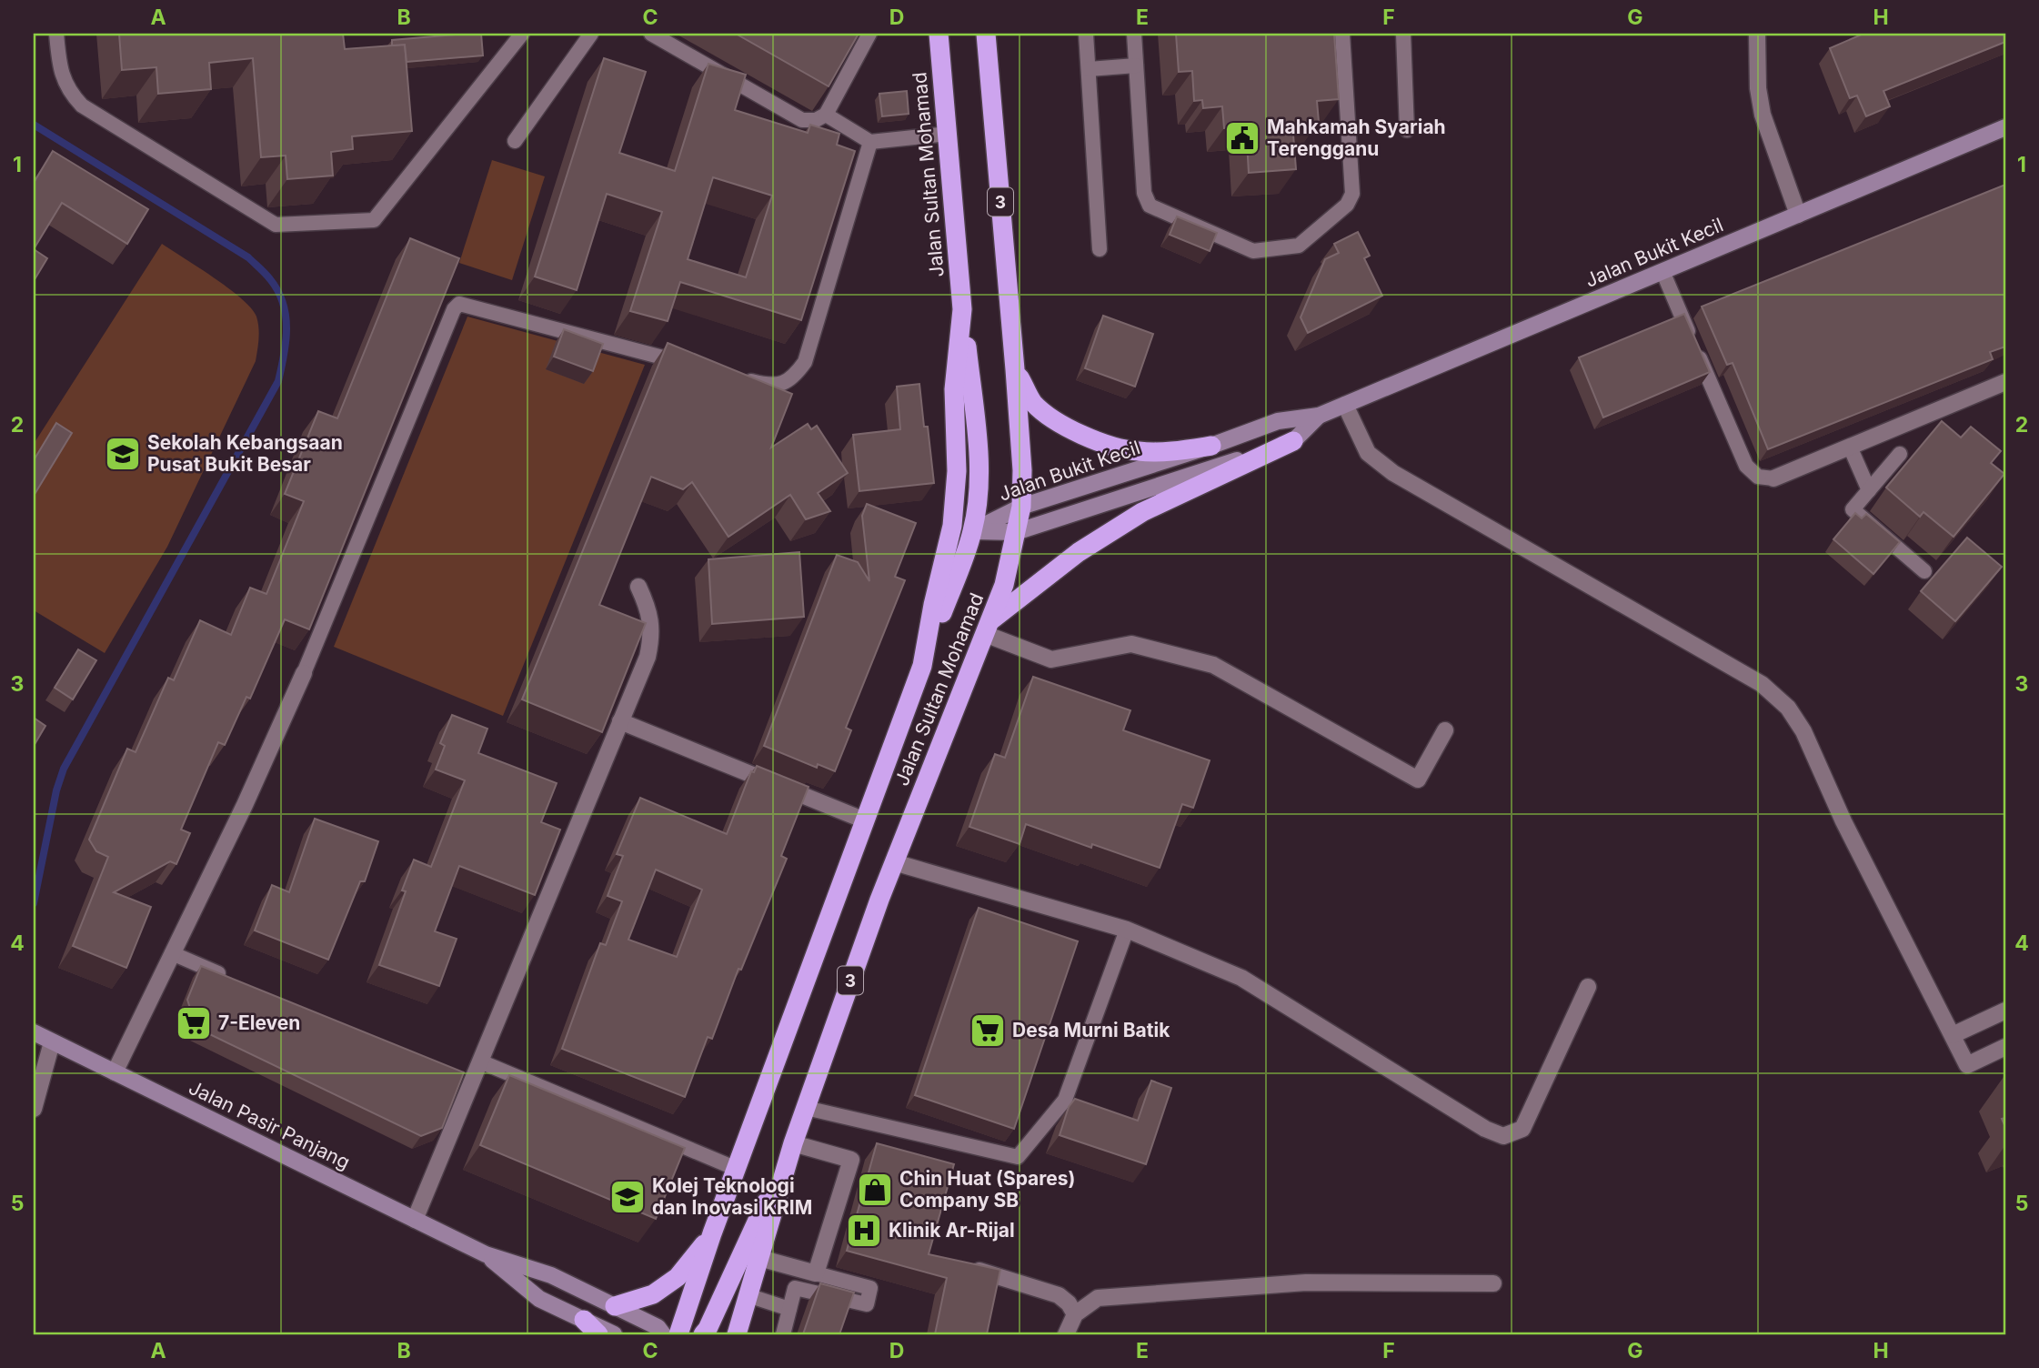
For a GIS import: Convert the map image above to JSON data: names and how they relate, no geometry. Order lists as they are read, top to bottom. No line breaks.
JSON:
{"streets":{"highway":["Jalan Sultan Mohamad","3"],"main road":["Jalan Bukit Kecil","Jalan Pasir Panjang"]},"crossings":[["Jalan Sultan Mohamad","3"],["Jalan Sultan Mohamad","Jalan Bukit Kecil"],["3","Jalan Bukit Kecil"]],"places":{"public building":["Mahkamah Syariah Terengganu"],"school or university":["Sekolah Kebangsaan Pusat Bukit Besar","Kolej Teknologi dan Inovasi KRIM"],"supermarket":["7-Eleven","Desa Murni Batik"],"shop":["Chin Huat (Spares) Company SB"],"hospital":["Klinik Ar-Rijal"]},"grid":{"columns":["A","B","C","D","E","F","G","H"],"rows":["1","2","3","4","5"]}}
